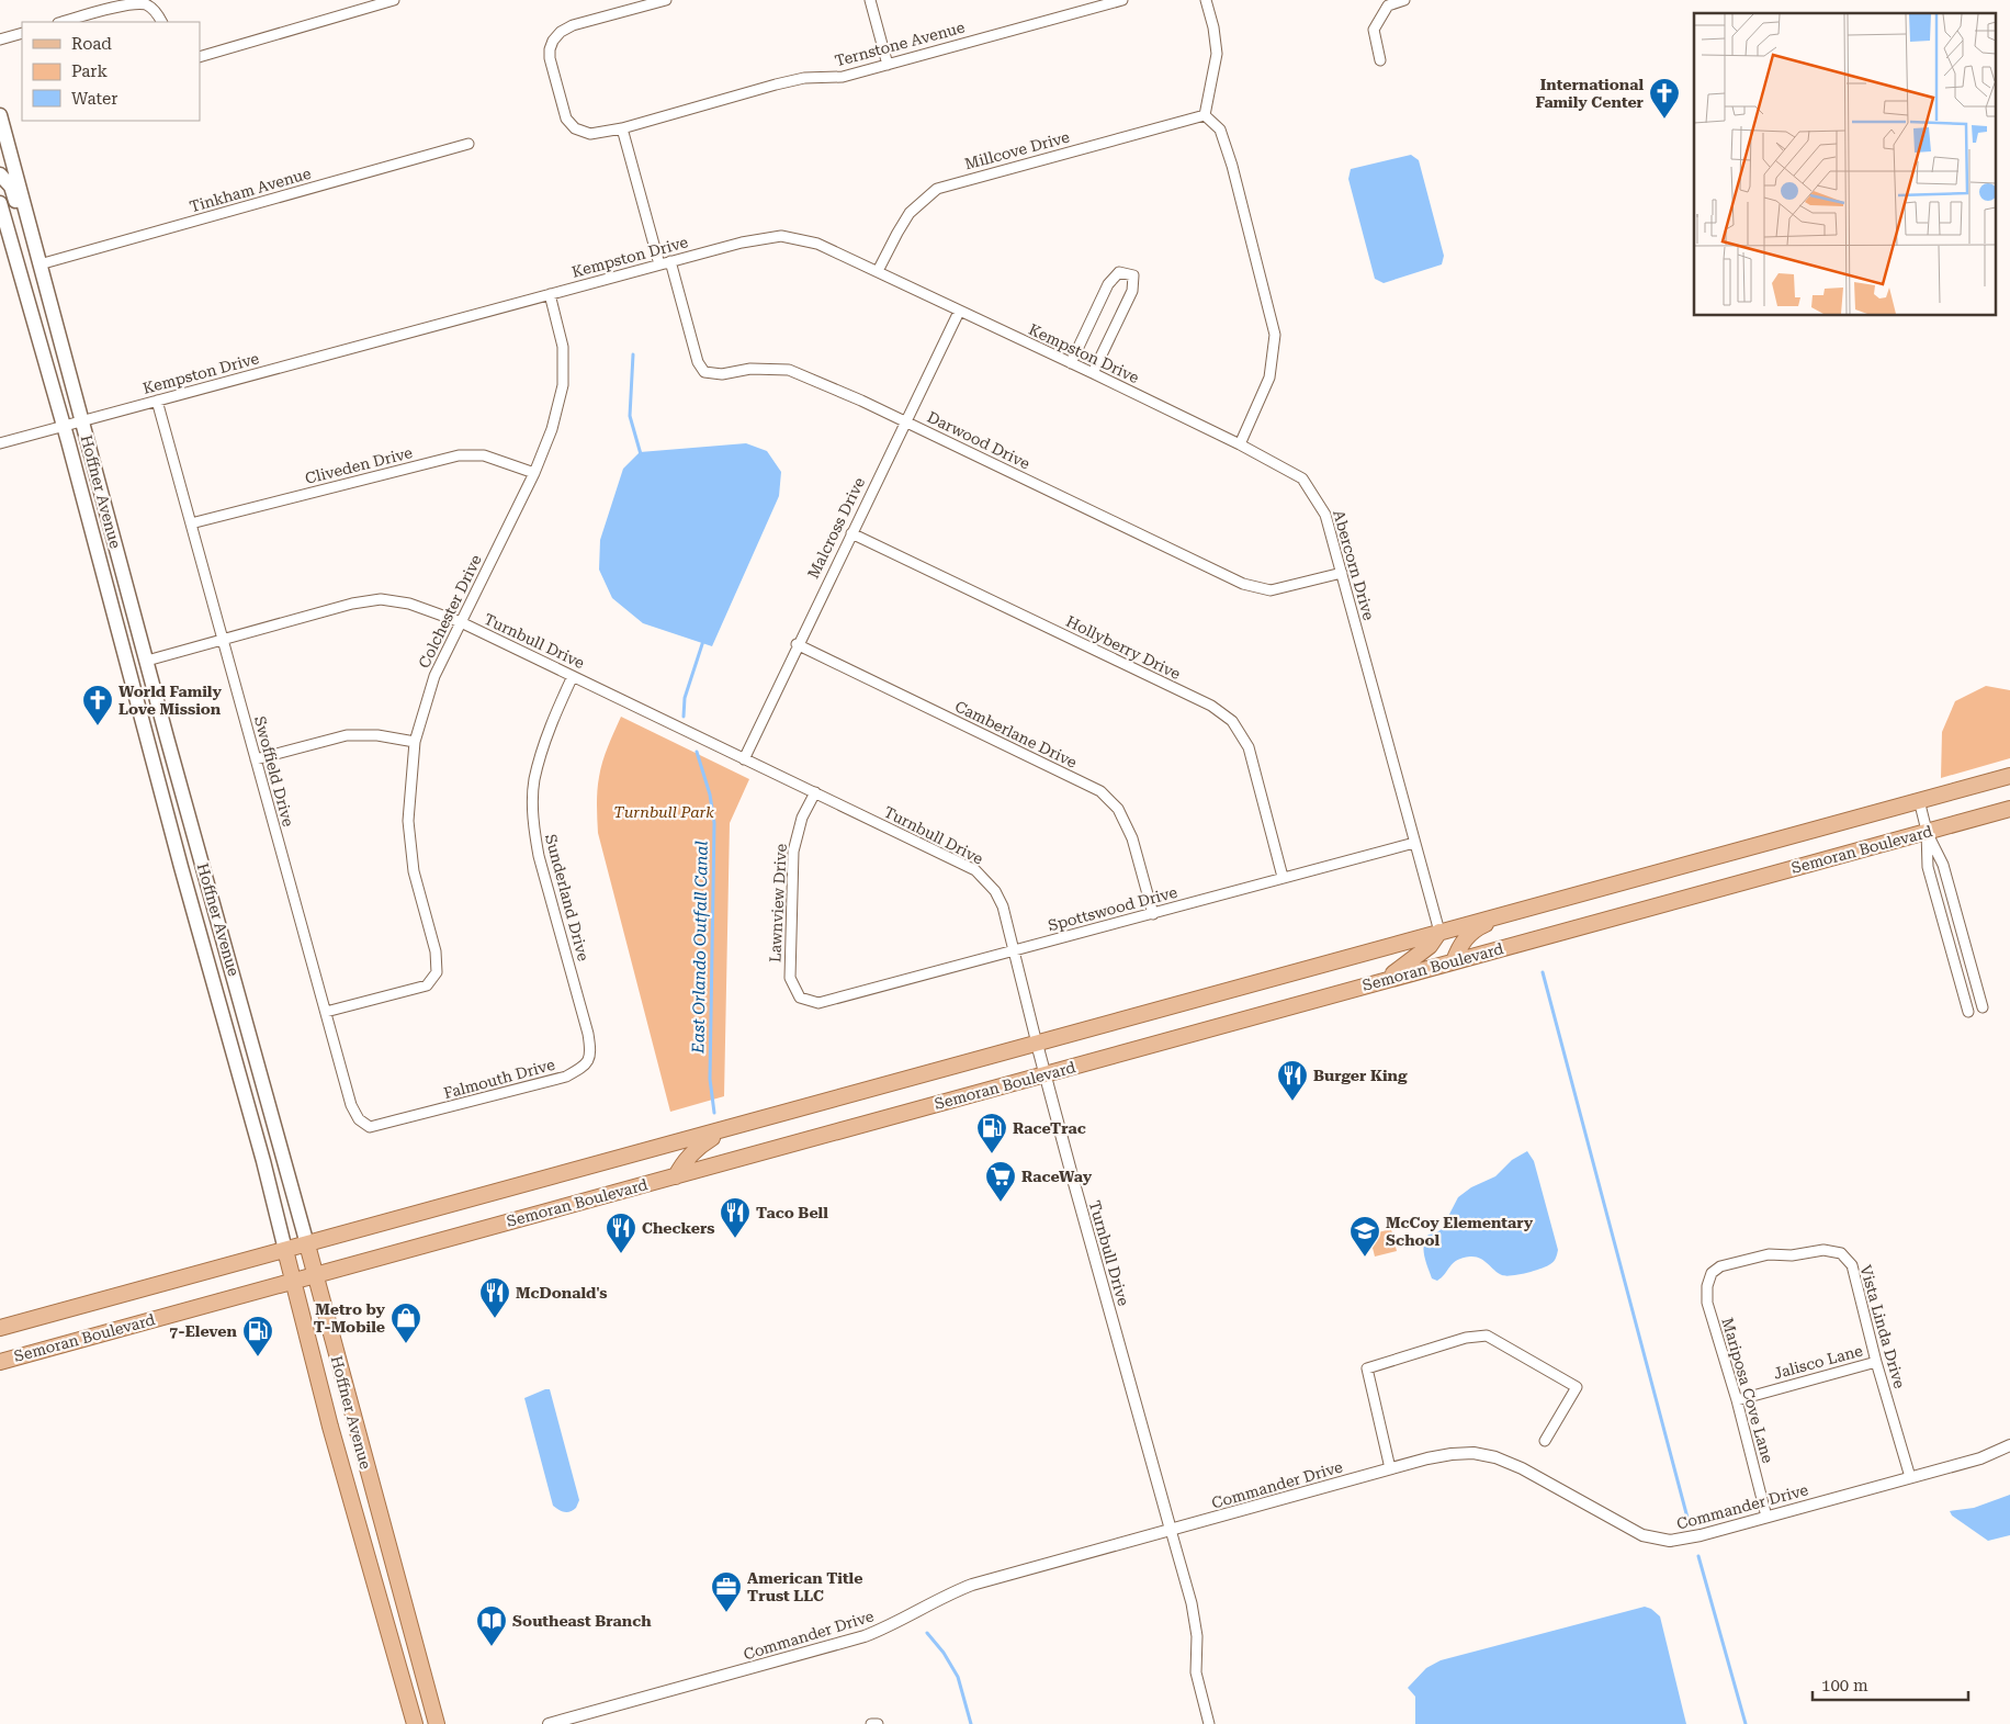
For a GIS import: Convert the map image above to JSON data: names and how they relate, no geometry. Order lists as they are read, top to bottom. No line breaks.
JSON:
{"streets":{"main road":["Hoffner Avenue","Semoran Boulevard"],"street":["Ternstone Avenue","Millcove Drive","Tinkham Avenue","Kempston Drive","Darwood Drive","Cliveden Drive","Malcross Drive","Abercorn Drive","Colchester Drive","Turnbull Drive","Hollyberry Drive","Camberlane Drive","Swoffield Drive","Sunderland Drive","Lawnview Drive","Spottswood Drive","Falmouth Drive","Vista Linda Drive","Jalisco Lane","Mariposa Cove Lane","Commander Drive"]},"crossings":[["Millcove Drive","Kempston Drive"],["Tinkham Avenue","Hoffner Avenue"],["Kempston Drive","Darwood Drive"],["Kempston Drive","Hoffner Avenue"],["Kempston Drive","Malcross Drive"],["Kempston Drive","Abercorn Drive"],["Kempston Drive","Colchester Drive"],["Kempston Drive","Swoffield Drive"],["Darwood Drive","Malcross Drive"],["Darwood Drive","Abercorn Drive"],["Cliveden Drive","Colchester Drive"],["Cliveden Drive","Swoffield Drive"],["Hoffner Avenue","Turnbull Drive"],["Hoffner Avenue","Semoran Boulevard"],["Malcross Drive","Turnbull Drive"],["Malcross Drive","Hollyberry Drive"],["Malcross Drive","Camberlane Drive"],["Abercorn Drive","Semoran Boulevard"],["Abercorn Drive","Spottswood Drive"],["Colchester Drive","Turnbull Drive"],["Colchester Drive","Swoffield Drive"],["Turnbull Drive","Swoffield Drive"],["Turnbull Drive","Semoran Boulevard"],["Turnbull Drive","Sunderland Drive"],["Turnbull Drive","Lawnview Drive"],["Turnbull Drive","Spottswood Drive"],["Turnbull Drive","Commander Drive"],["Hollyberry Drive","Spottswood Drive"],["Camberlane Drive","Spottswood Drive"],["Swoffield Drive","Falmouth Drive"],["Sunderland Drive","Falmouth Drive"],["Lawnview Drive","Spottswood Drive"],["Vista Linda Drive","Jalisco Lane"],["Vista Linda Drive","Mariposa Cove Lane"],["Vista Linda Drive","Commander Drive"],["Jalisco Lane","Mariposa Cove Lane"],["Mariposa Cove Lane","Commander Drive"]],"water":["East Orlando Outfall Canal"],"parks":["Turnbull Park"],"places":{"church":["International Family Center","World Family Love Mission"],"restaurant":["Burger King","Taco Bell","Checkers","McDonald's"],"fuel station":["RaceTrac","7-Eleven"],"supermarket":["RaceWay"],"school or university":["McCoy Elementary School"],"shop":["Metro by T-Mobile"],"office":["American Title Trust LLC"],"library":["Southeast Branch"]},"legend":["Road","Park","Water"],"scale_bar":"100 m"}
